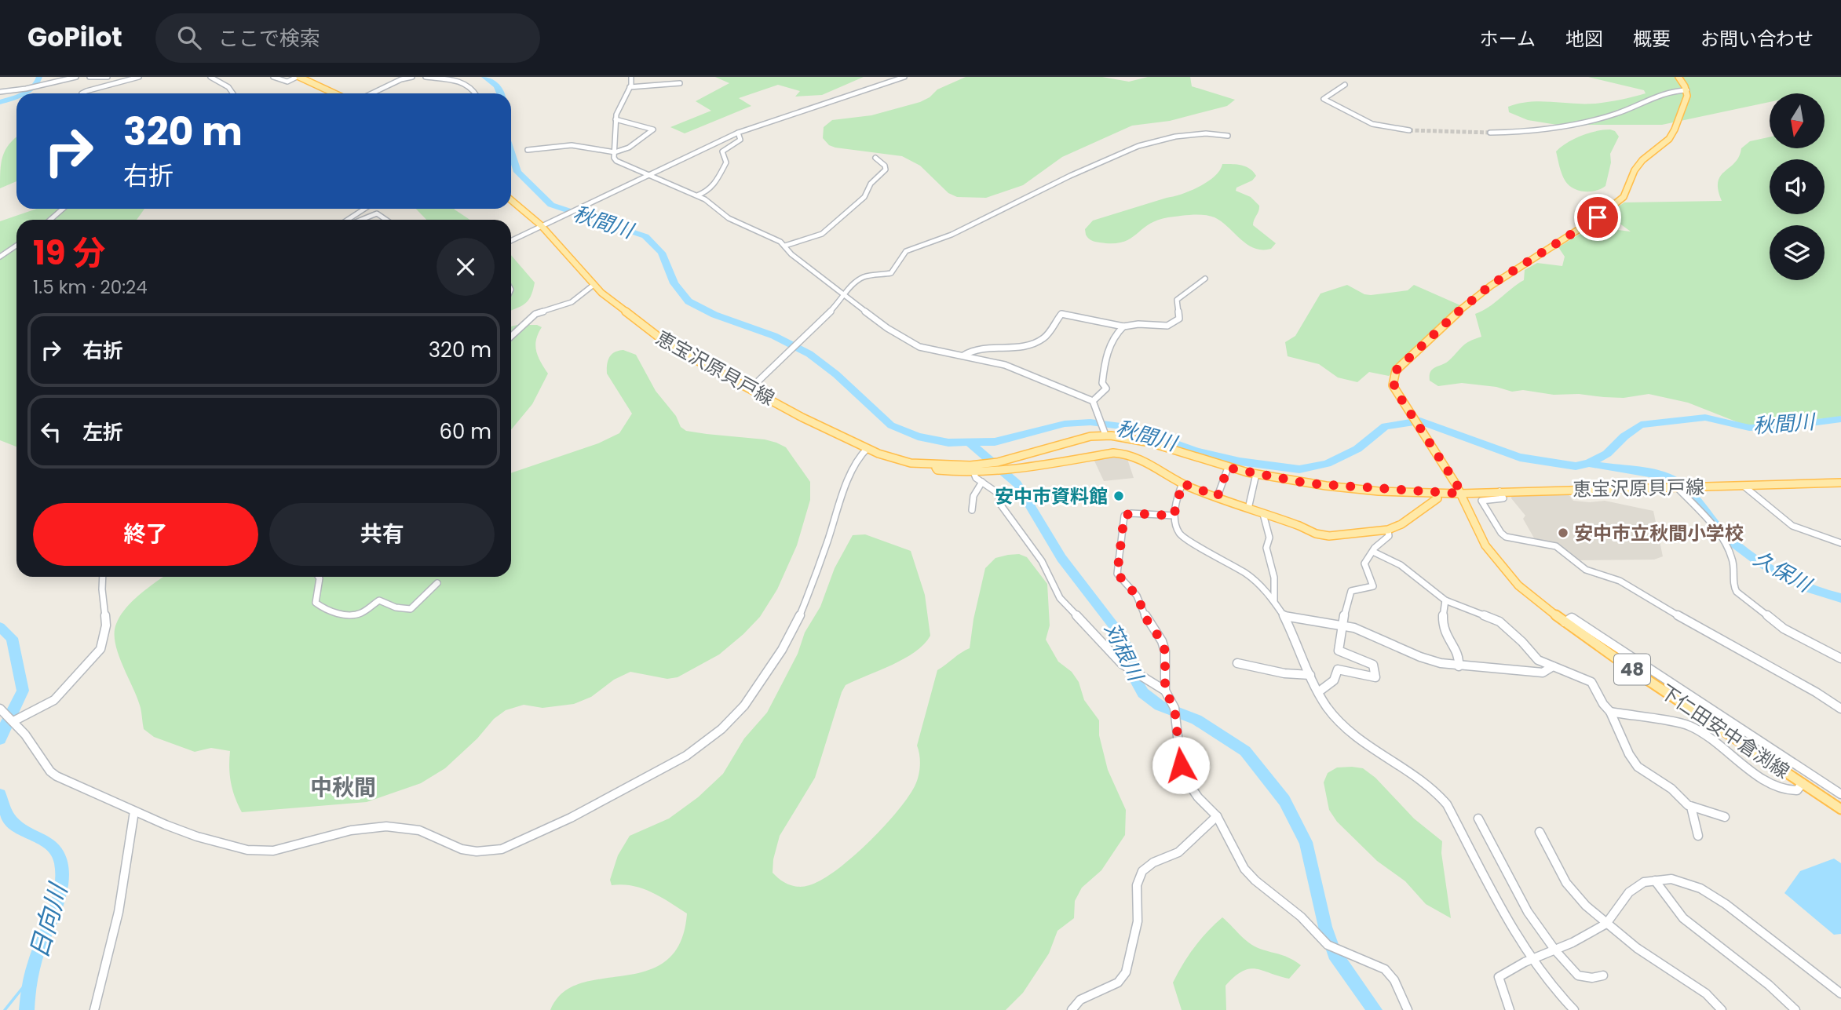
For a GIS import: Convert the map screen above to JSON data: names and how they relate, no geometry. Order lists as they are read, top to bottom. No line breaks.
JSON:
{"streets":{"main road":["恵宝沢原貝戸線","48","下仁田安中倉渕線"]},"crossings":[["恵宝沢原貝戸線","下仁田安中倉渕線"]],"districts":["中秋間"],"water":["秋間川","久保川","苅根川","日向川"],"places":["安中市資料館","安中市立秋間小学校"],"north":"bottom","page":{"header":"GoPilot","search":"ここで検索","nav":["ホーム","地図","概要","お問い合わせ"],"turn":["320 m","右折"],"heading":["19 分","1.5 km · 20:24"],"list":[{"name":"右折","value":"320 m"},{"name":"左折","value":"60 m"}],"buttons":["終了","共有"]}}
